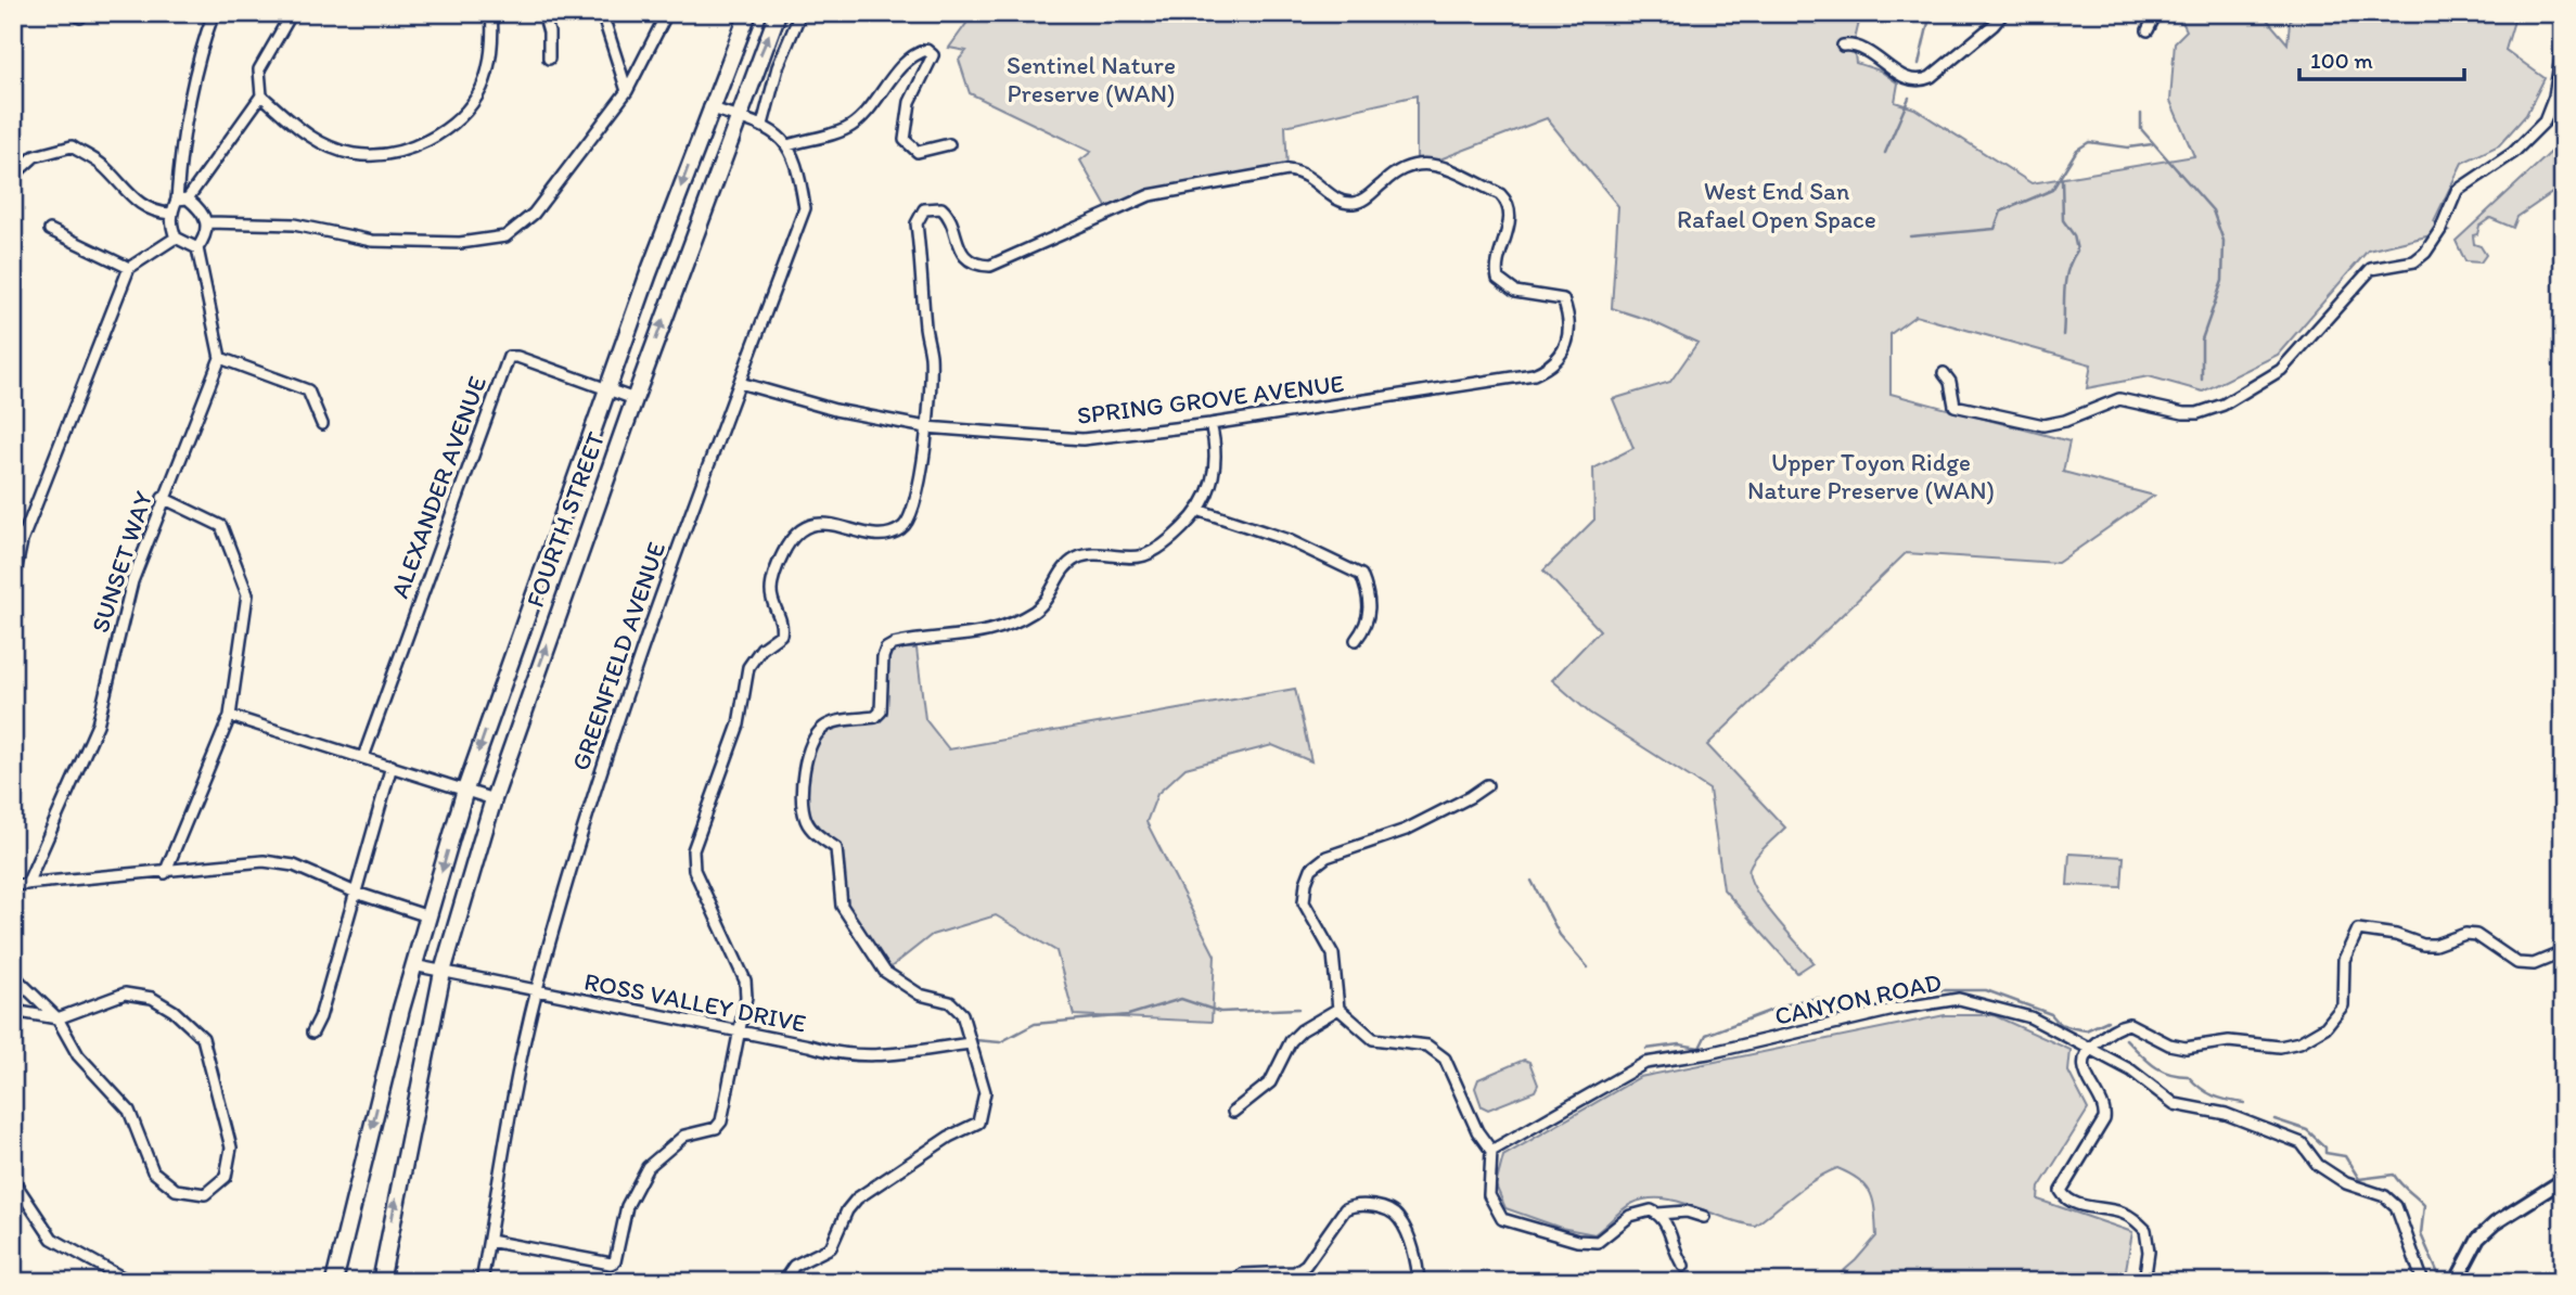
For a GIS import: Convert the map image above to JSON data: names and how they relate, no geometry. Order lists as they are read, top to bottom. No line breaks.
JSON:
{"streets":{"main road":["FOURTH STREET"],"street":["SPRING GROVE AVENUE","ALEXANDER AVENUE","SUNSET WAY","GREENFIELD AVENUE","CANYON ROAD","ROSS VALLEY DRIVE"]},"crossings":[["SPRING GROVE AVENUE","GREENFIELD AVENUE"],["ALEXANDER AVENUE","FOURTH STREET"],["FOURTH STREET","ROSS VALLEY DRIVE"],["GREENFIELD AVENUE","ROSS VALLEY DRIVE"]],"parks":["Sentinel Nature Preserve (WAN)","West End San Rafael Open Space","Upper Toyon Ridge Nature Preserve (WAN)"],"scale_bar":"100 m"}
